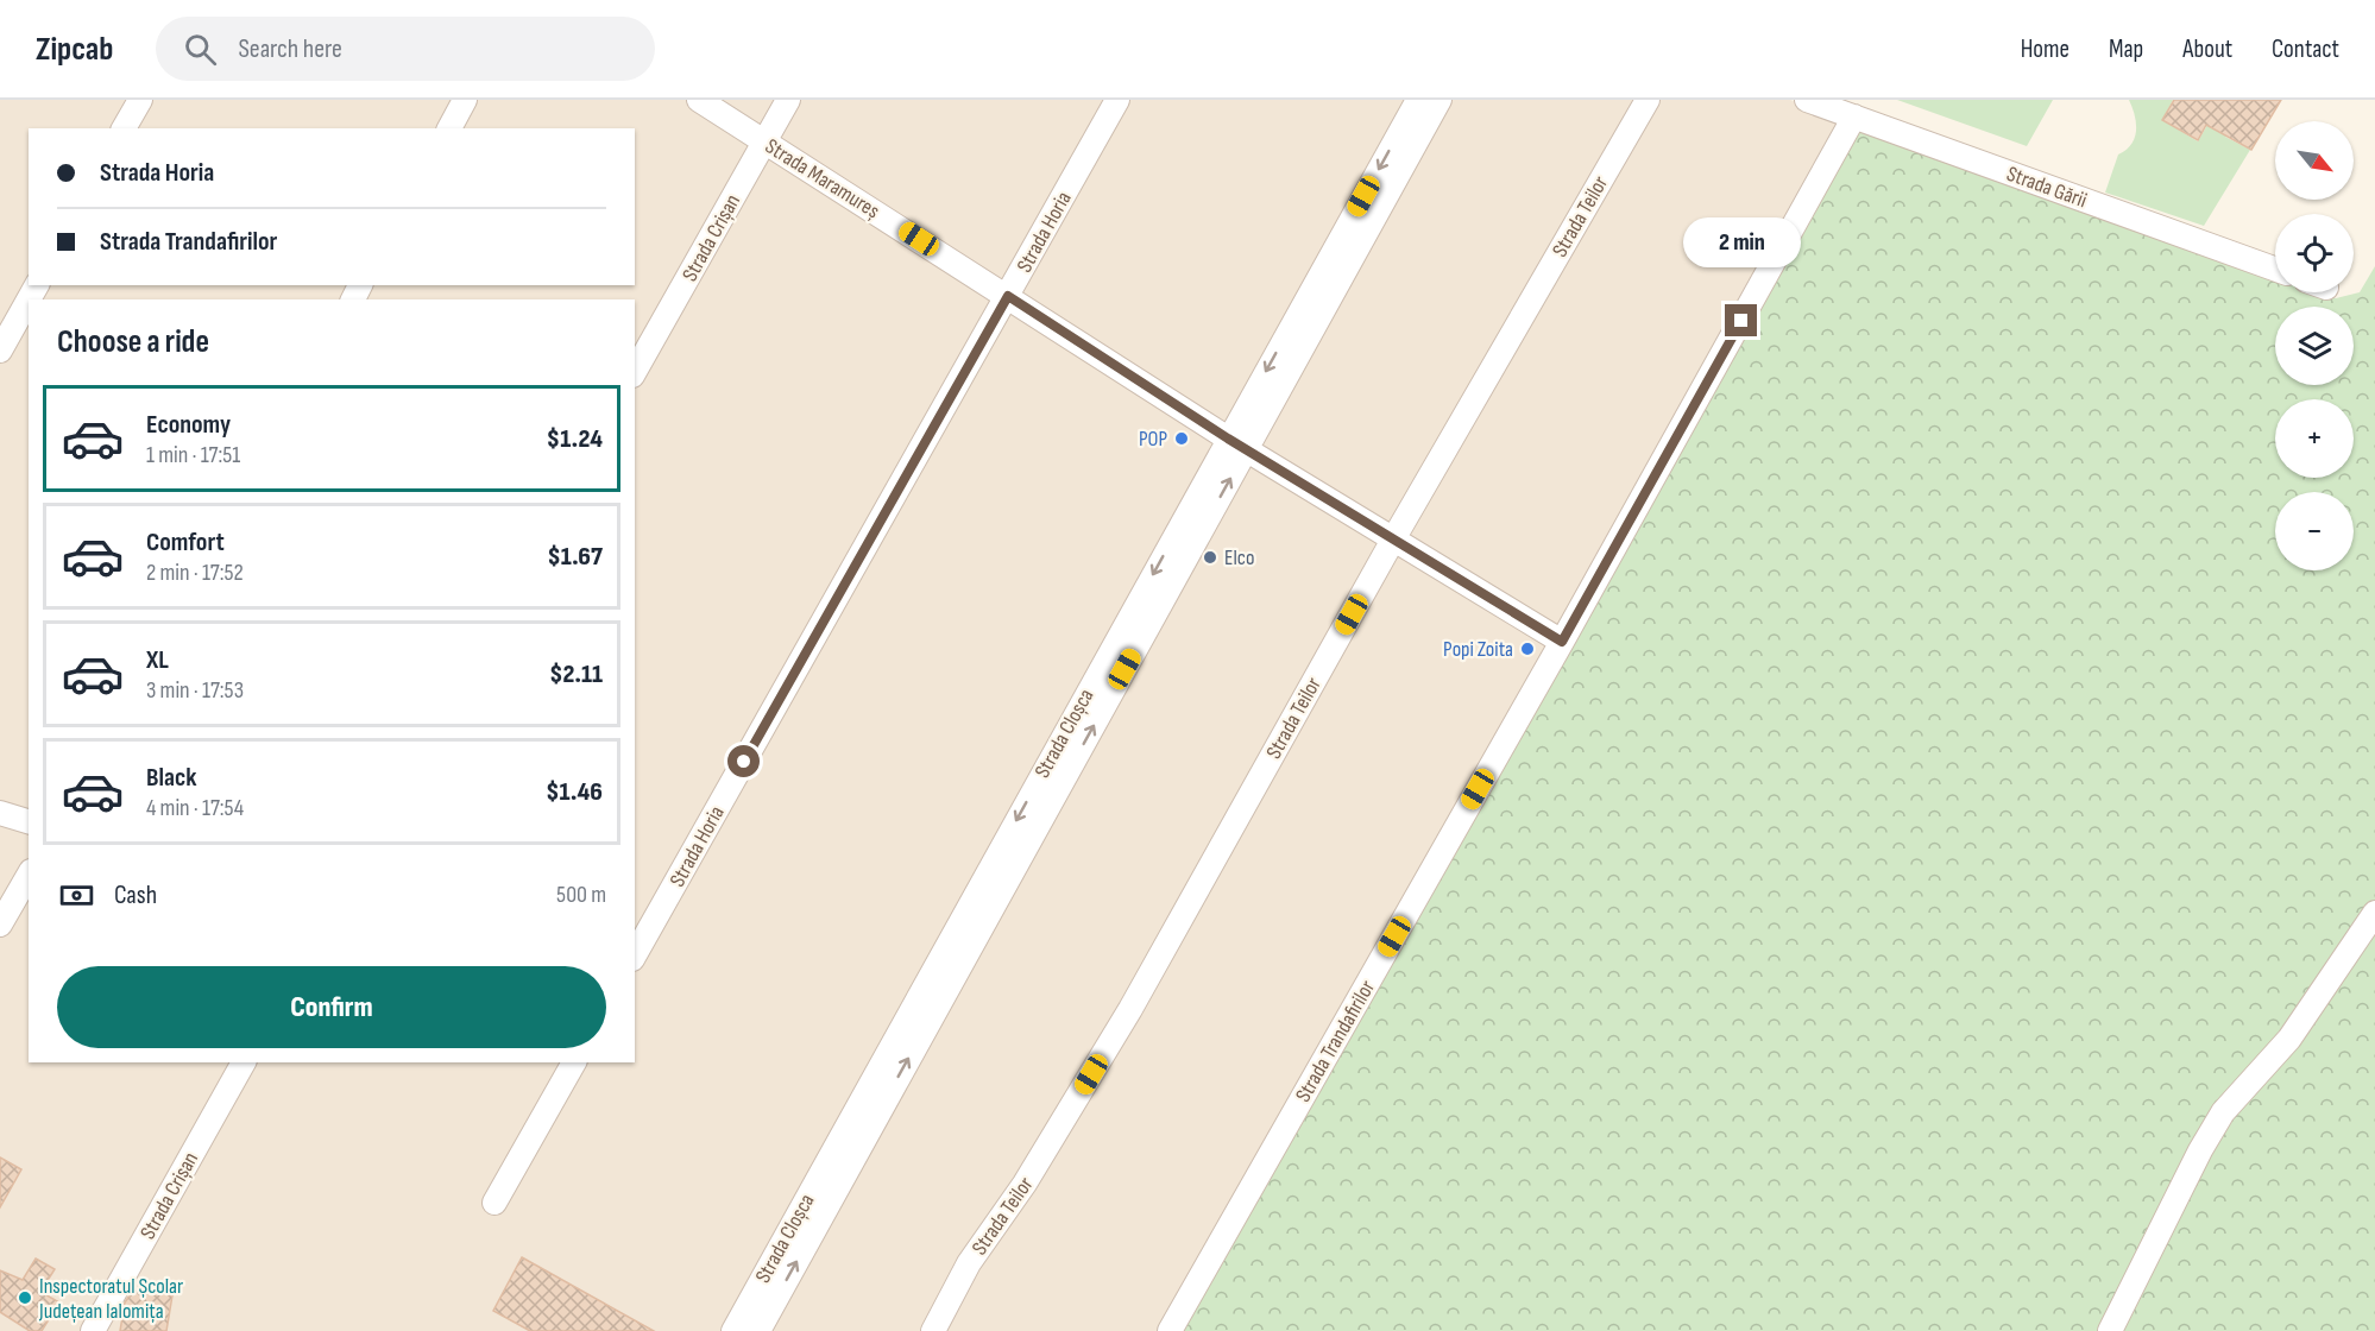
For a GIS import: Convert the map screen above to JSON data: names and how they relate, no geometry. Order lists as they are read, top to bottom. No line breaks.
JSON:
{"streets":{"street":["Strada Maramureș","Strada Gării","Strada Teilor","Strada Horia","Strada Crișan","Strada Cloșca","Strada Trandafirilor"]},"crossings":[["Strada Maramureș","Strada Teilor"],["Strada Maramureș","Strada Horia"],["Strada Maramureș","Strada Crișan"],["Strada Maramureș","Strada Cloșca"],["Strada Maramureș","Strada Trandafirilor"],["Strada Gării","Strada Trandafirilor"]],"places":["POP","Elco","Popi Zoita","Inspectoratul Școlar Județean Ialomița"],"north":"bottom right","page":{"header":"Zipcab","search":"Search here","nav":["Home","Map","About","Contact"],"map_buttons":["+","−"],"banner":["Strada Horia","Strada Trandafirilor"],"bubble":"2 min","heading":"Choose a ride","list":[{"name":"Economy","note":"1 min · 17:51","value":"$1.24"},{"name":"Comfort","note":"2 min · 17:52","value":"$1.67"},{"name":"XL","note":"3 min · 17:53","value":"$2.11"},{"name":"Black","note":"4 min · 17:54","value":"$1.46"}],"pay":["Cash","500 m"],"buttons":"Confirm"}}
